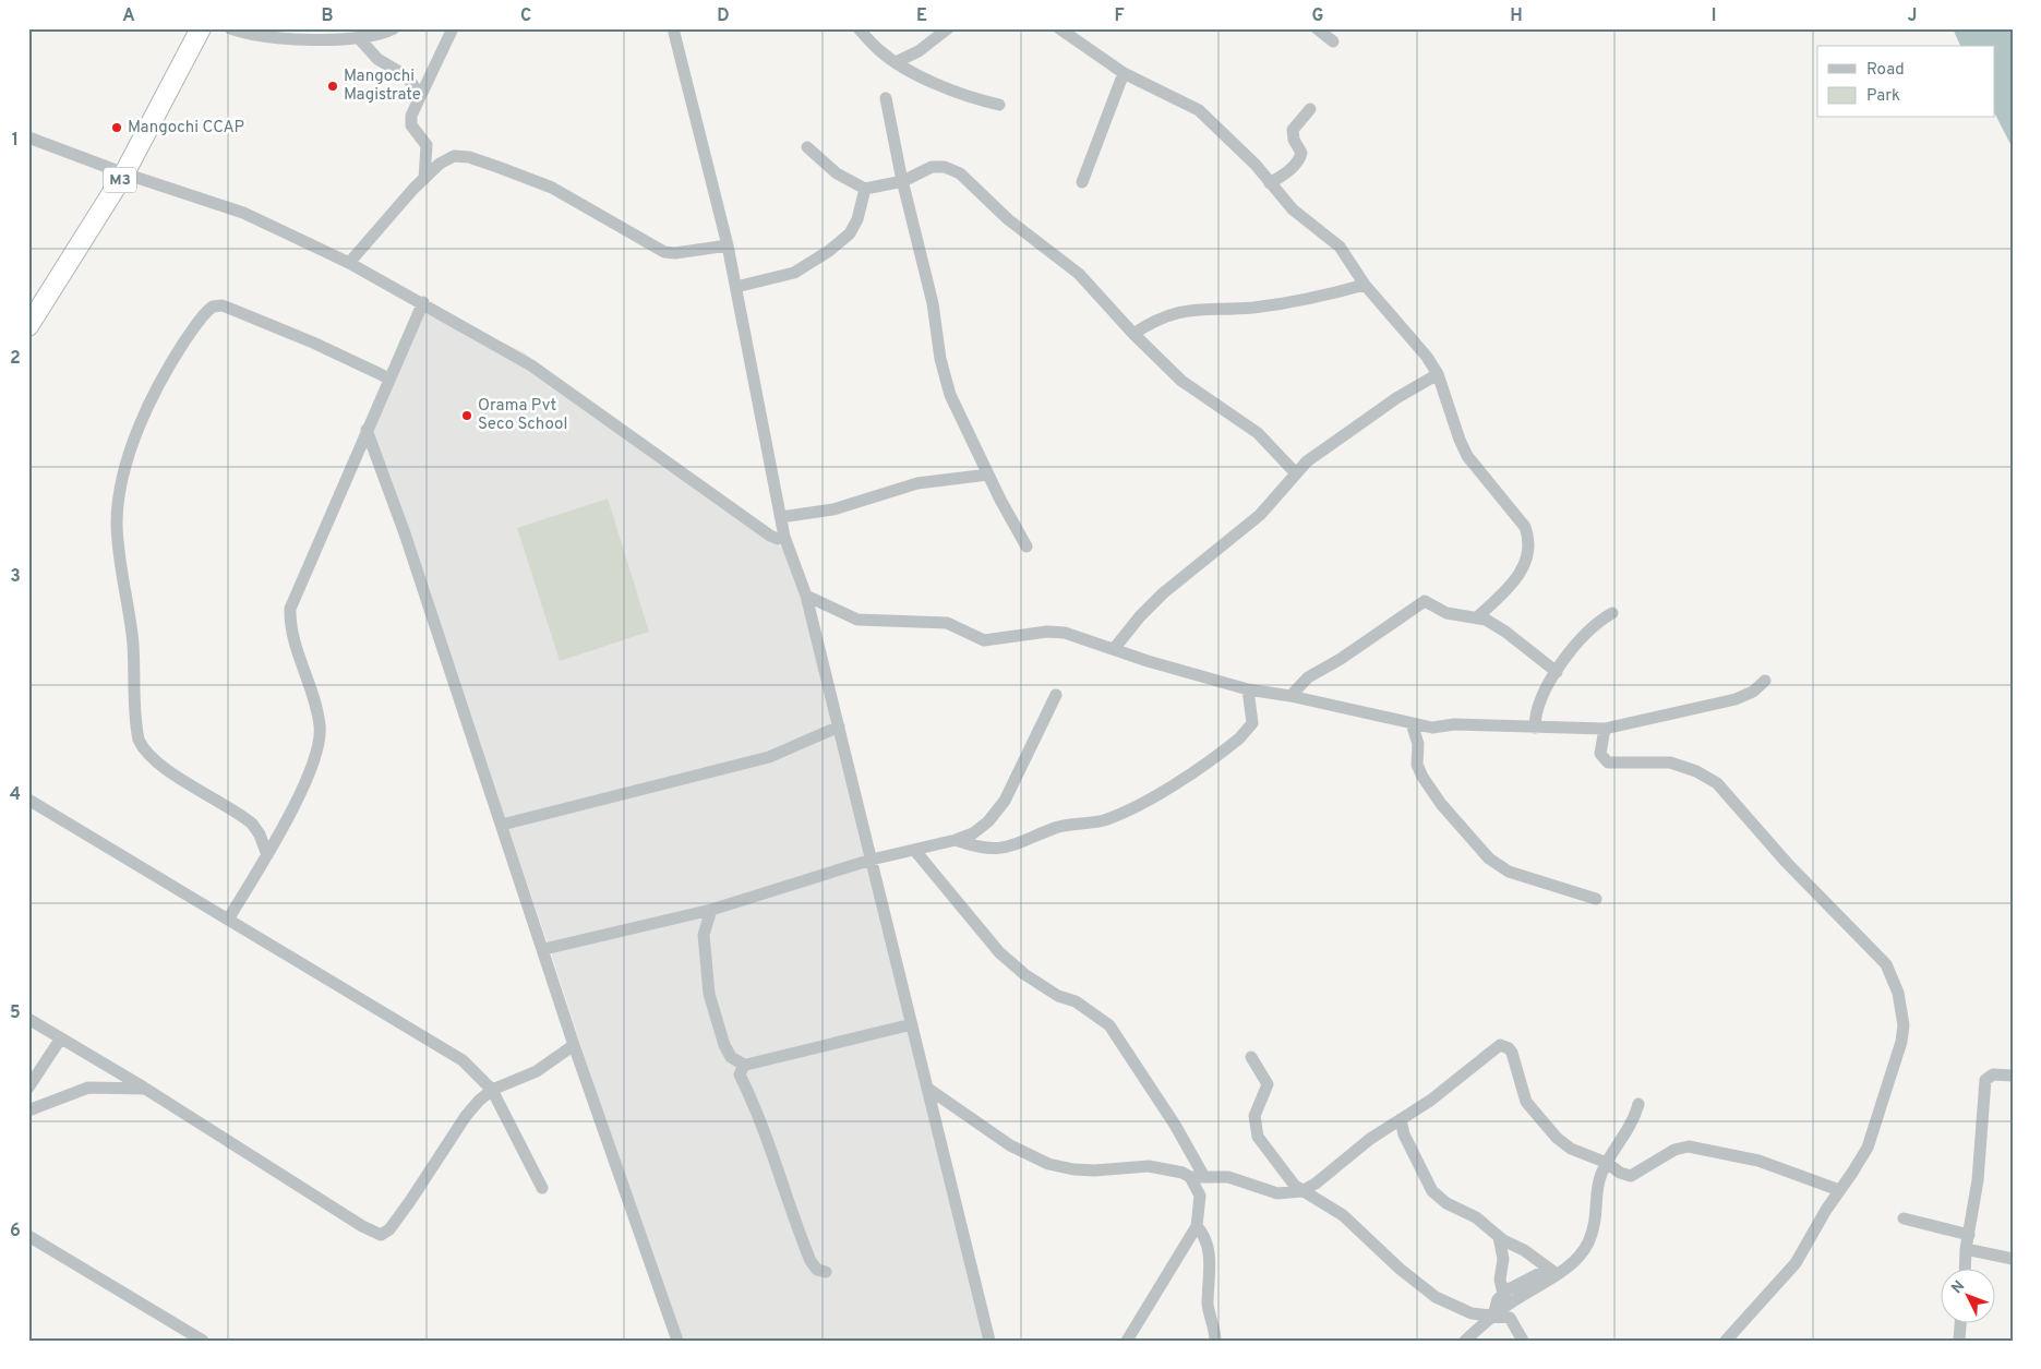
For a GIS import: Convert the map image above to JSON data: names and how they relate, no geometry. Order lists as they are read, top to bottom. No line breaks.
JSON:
{"streets":{"highway":["M3"]},"places":["Mangochi Magistrate","Mangochi CCAP","Orama Pvt Seco School"],"legend":["Road","Park"],"north":"top left","grid":{"columns":["A","B","C","D","E","F","G","H","I","J"],"rows":["1","2","3","4","5","6"]}}
